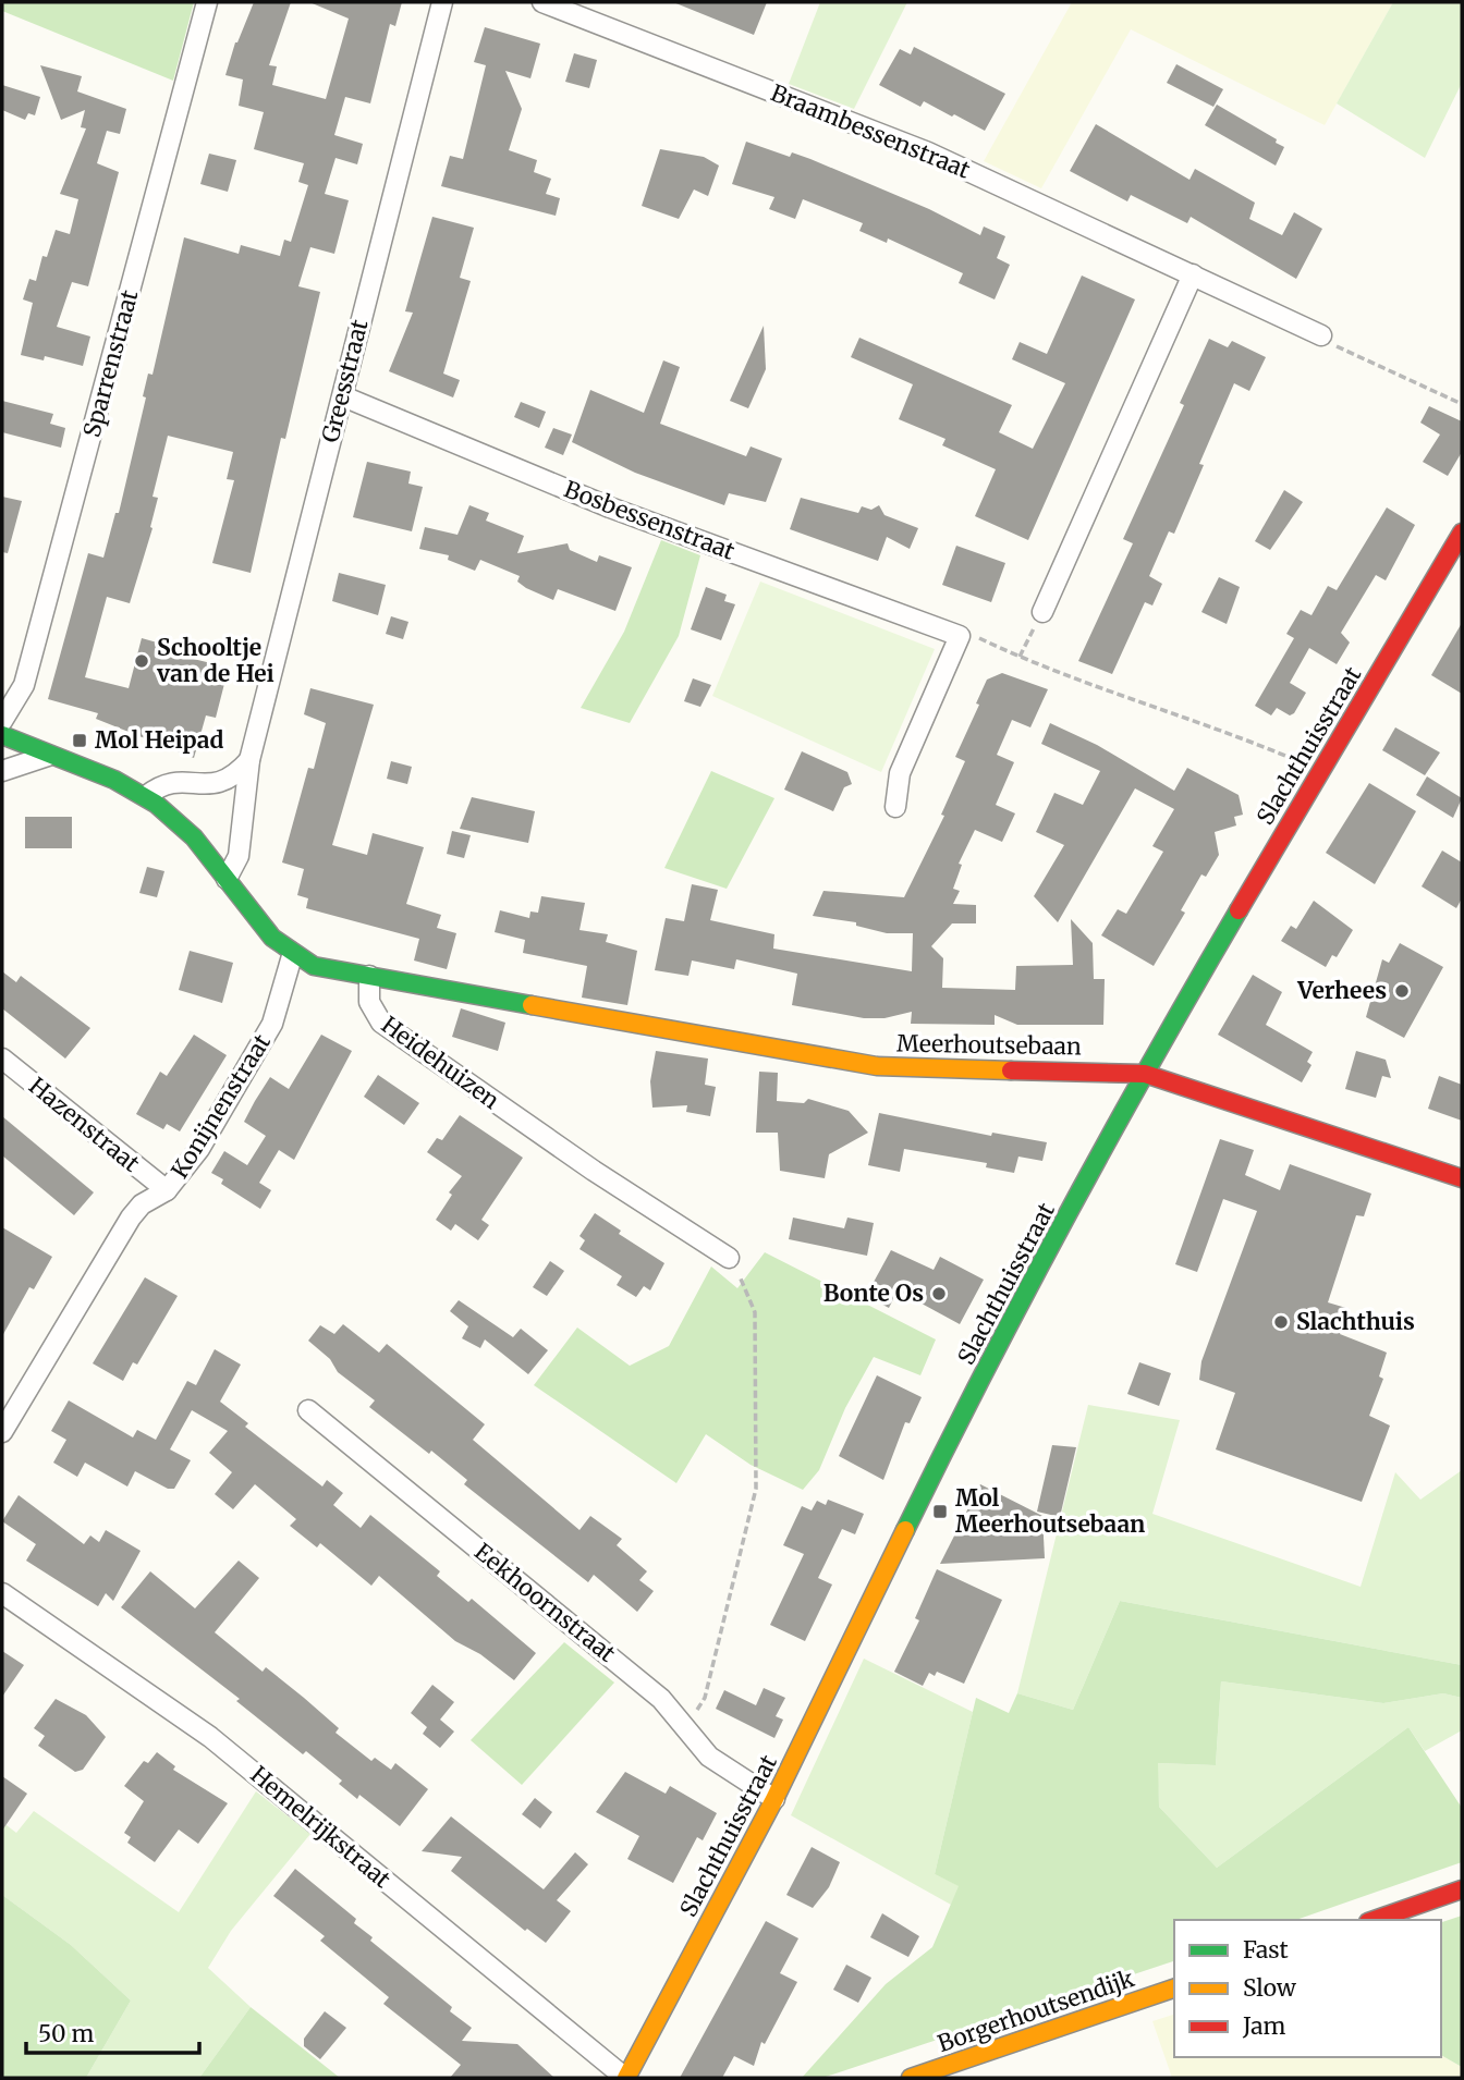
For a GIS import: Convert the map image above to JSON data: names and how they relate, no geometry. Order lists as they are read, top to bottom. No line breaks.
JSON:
{"streets":{"street":["Braambessenstraat","Sparrenstraat","Greesstraat","Bosbessenstraat","Slachthuisstraat","Meerhoutsebaan","Heidehuizen","Konijnenstraat","Hazenstraat","Eekhoornstraat","Hemelrijkstraat","Borgerhoutsendijk"]},"crossings":[["Greesstraat","Bosbessenstraat"],["Slachthuisstraat","Meerhoutsebaan"],["Slachthuisstraat","Eekhoornstraat"],["Slachthuisstraat","Hemelrijkstraat"],["Meerhoutsebaan","Heidehuizen"],["Konijnenstraat","Hazenstraat"]],"places":{"other":["Schooltje van de Hei","Verhees","Bonte Os","Slachthuis"],"transit":["Mol Heipad","Mol Meerhoutsebaan"]},"legend":["Fast","Slow","Jam"],"scale_bar":"50 m"}
